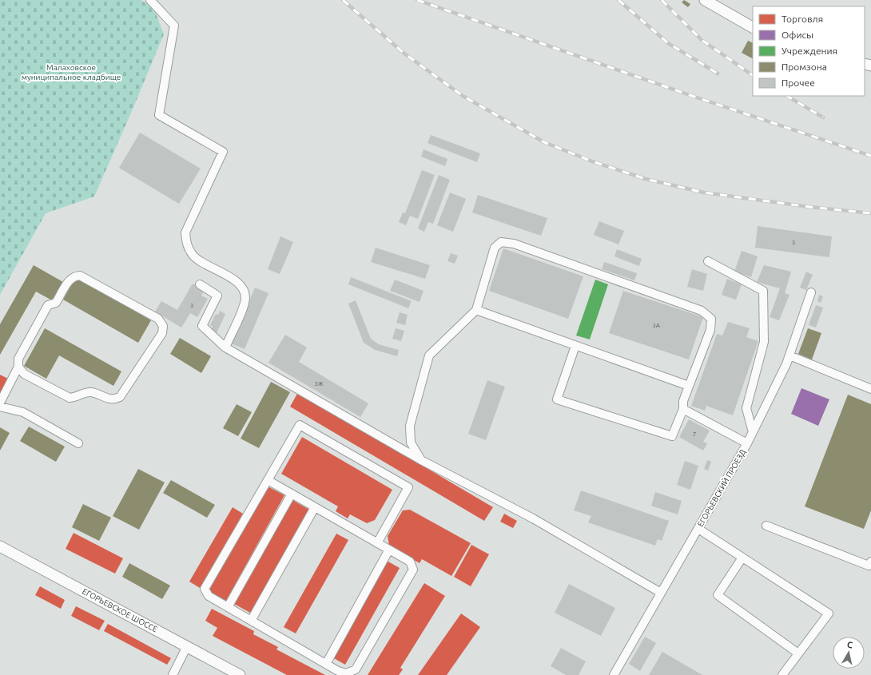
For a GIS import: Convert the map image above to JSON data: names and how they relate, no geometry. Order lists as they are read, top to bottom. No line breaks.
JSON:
{"streets":{"main road":["ЕГОРЬЕВСКОЕ ШОССЕ"],"street":["ЕГОРЬЕВСКИЙ ПРОЕЗД"]},"parks":["Малаховское муниципальное кладбище"],"house_numbers":["3","3","3А","3Ж","7"],"legend":["Торговля","Офисы","Учреждения","Промзона","Прочее"],"north":"top"}
